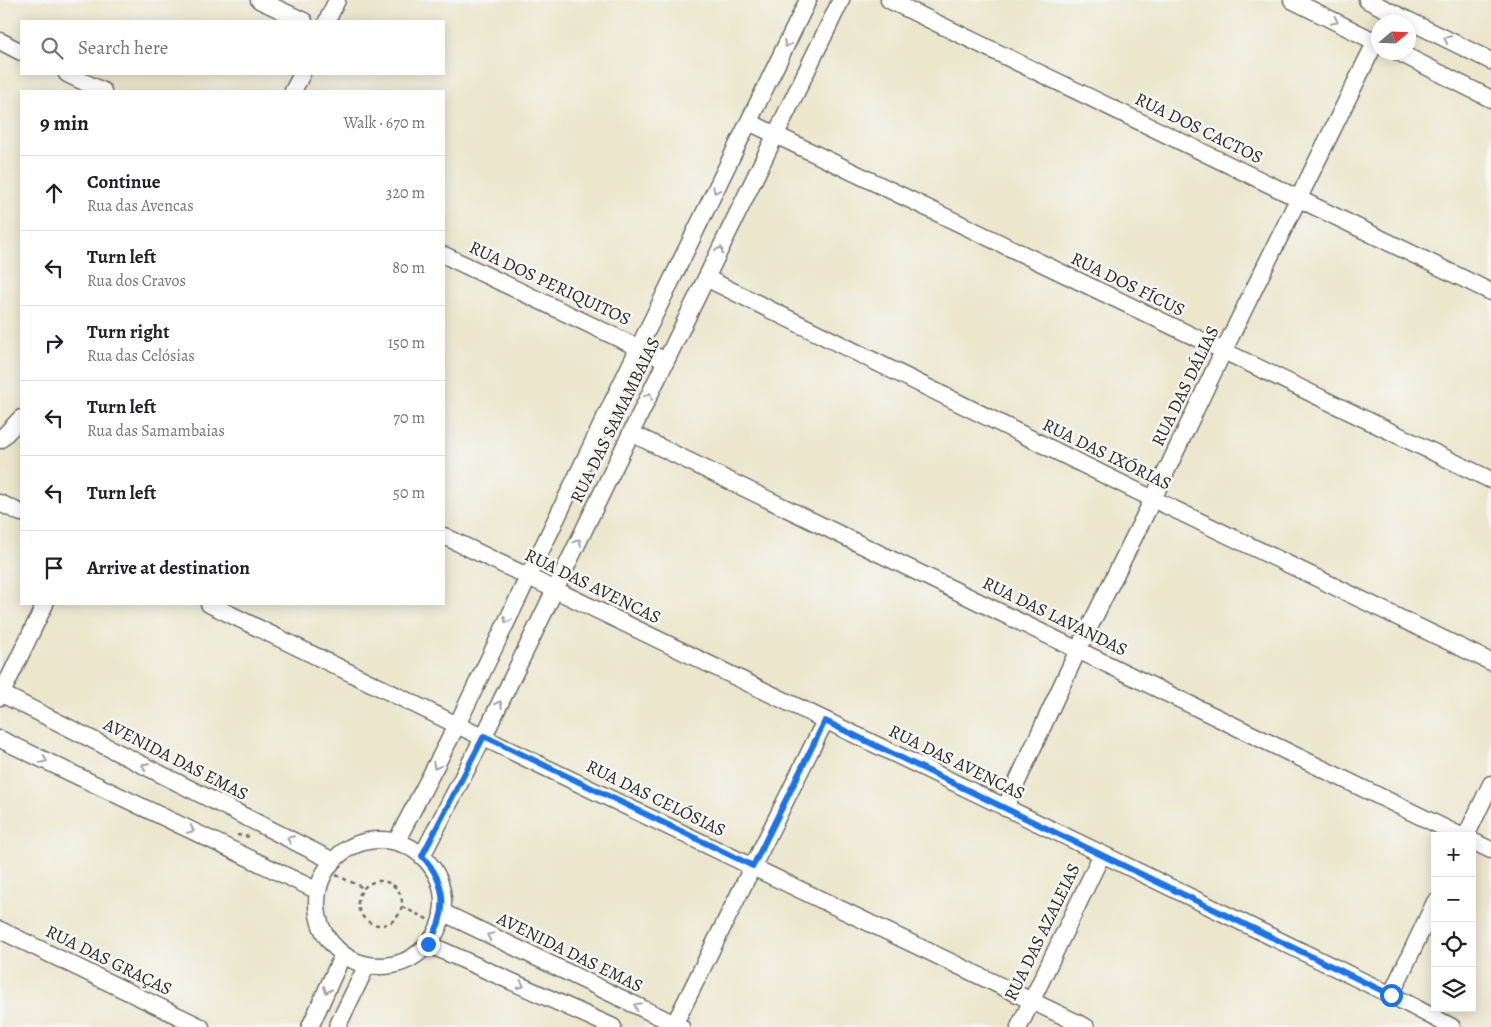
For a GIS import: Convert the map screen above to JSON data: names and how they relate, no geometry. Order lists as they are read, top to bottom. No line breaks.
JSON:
{"streets":{"street":["RUA DOS CACTOS","RUA DOS PERIQUITOS","RUA DOS FÍCUS","RUA DAS DÁLIAS","RUA DAS SAMAMBAIAS","RUA DAS IXÓRIAS","RUA DAS AVENCAS","RUA DAS LAVANDAS","AVENIDA DAS EMAS","RUA DAS CELÓSIAS","RUA DAS AZALEIAS","RUA DAS GRAÇAS"]},"crossings":[["RUA DOS CACTOS","RUA DAS DÁLIAS"],["RUA DOS PERIQUITOS","RUA DAS SAMAMBAIAS"],["RUA DOS FÍCUS","RUA DAS DÁLIAS"],["RUA DOS FÍCUS","RUA DAS SAMAMBAIAS"],["RUA DAS DÁLIAS","RUA DAS IXÓRIAS"],["RUA DAS DÁLIAS","RUA DAS AVENCAS"],["RUA DAS DÁLIAS","RUA DAS LAVANDAS"],["RUA DAS SAMAMBAIAS","RUA DAS IXÓRIAS"],["RUA DAS SAMAMBAIAS","RUA DAS AVENCAS"],["RUA DAS SAMAMBAIAS","RUA DAS LAVANDAS"],["RUA DAS SAMAMBAIAS","RUA DAS CELÓSIAS"],["RUA DAS AVENCAS","RUA DAS AZALEIAS"],["RUA DAS CELÓSIAS","RUA DAS AZALEIAS"]],"north":"right","page":{"search":"Search here","heading":["9 min","Walk · 670 m"],"list":[["Continue","Rua das Avencas","320 m"],["Turn left","Rua dos Cravos","80 m"],["Turn right","Rua das Celósias","150 m"],["Turn left","Rua das Samambaias","70 m"],["Turn left","50 m"],"Arrive at destination"],"map_buttons":["+","−"]}}
